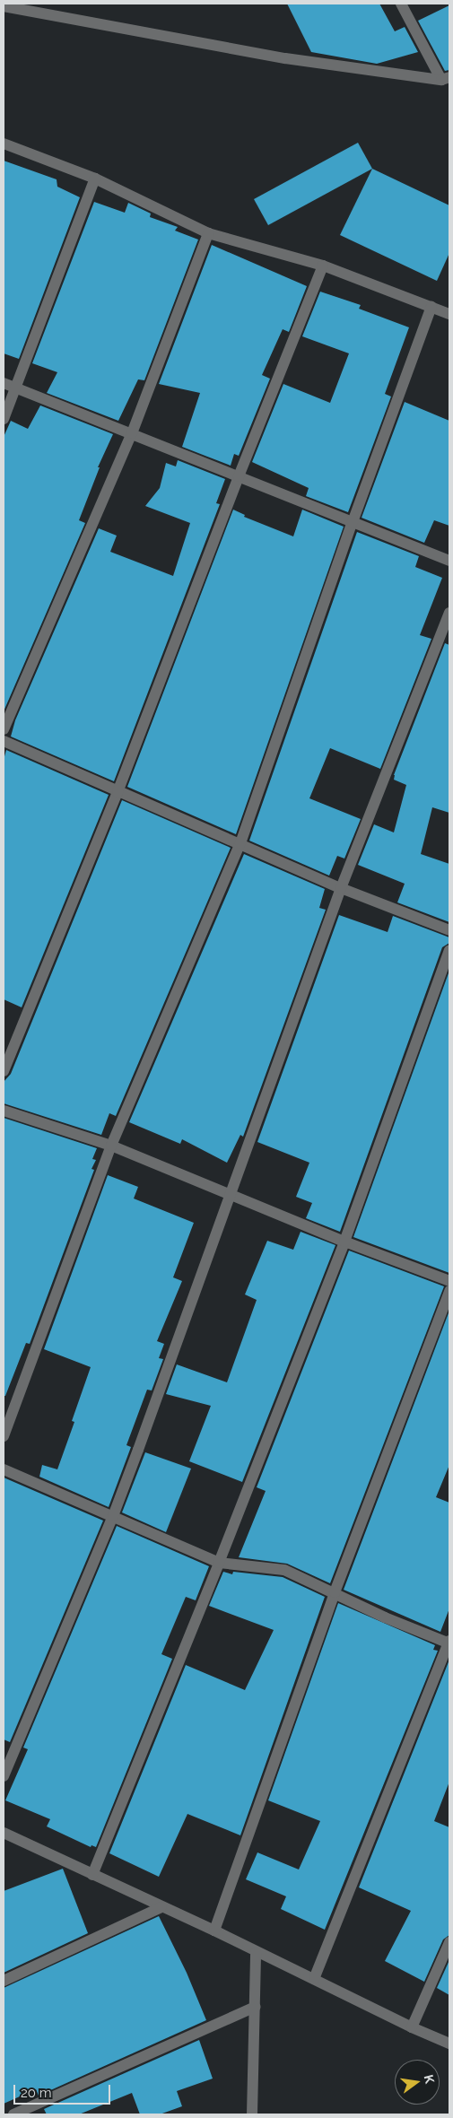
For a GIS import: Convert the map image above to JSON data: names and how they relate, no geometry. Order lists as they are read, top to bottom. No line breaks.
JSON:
{"scale_bar":"20 m","north":"right"}
